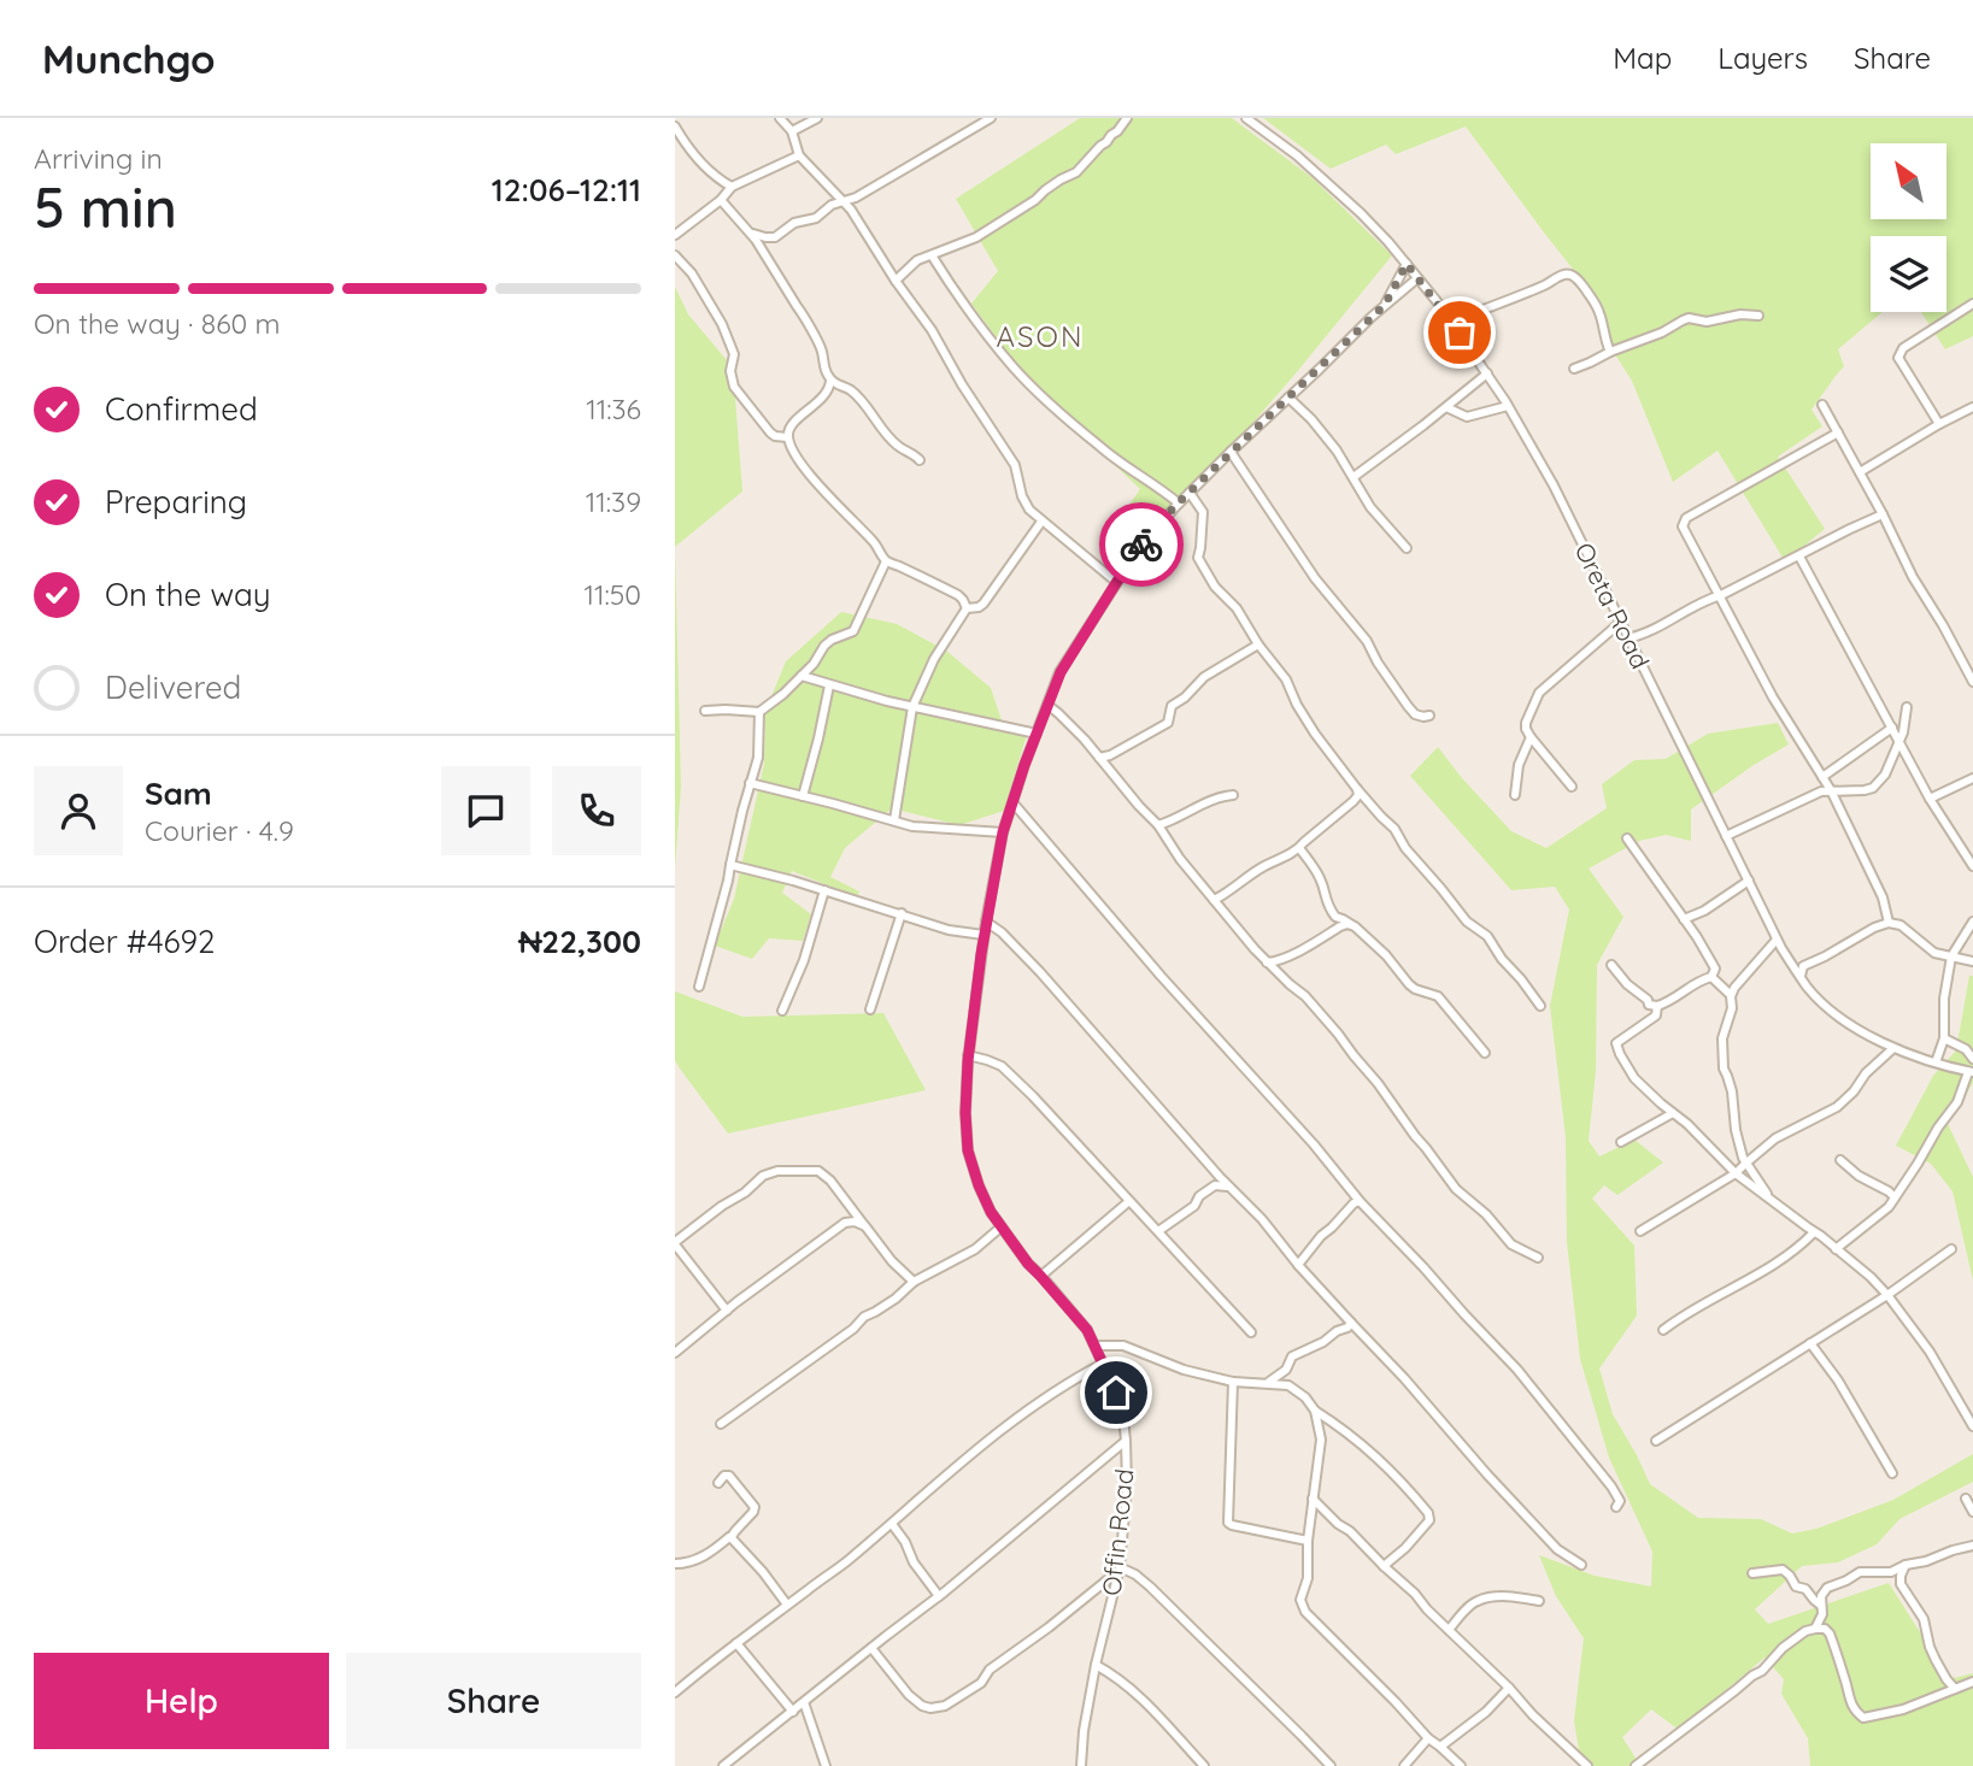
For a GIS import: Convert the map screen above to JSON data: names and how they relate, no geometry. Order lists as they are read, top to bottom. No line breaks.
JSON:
{"streets":{"street":["Oreta Road","Offin Road"]},"districts":["ASON"],"north":"top left","page":{"header":"Munchgo","nav":["Map","Layers","Share"],"heading":["5 min","Arriving in","12:06–12:11"],"panel":["Sam","Courier · 4.9","Order #4692","₦22,300"],"bar":"On the way · 860 m","list":[["Confirmed","11:36"],["Preparing","11:39"],["On the way","11:50"],"Delivered"],"buttons":["Help","Share"]}}
